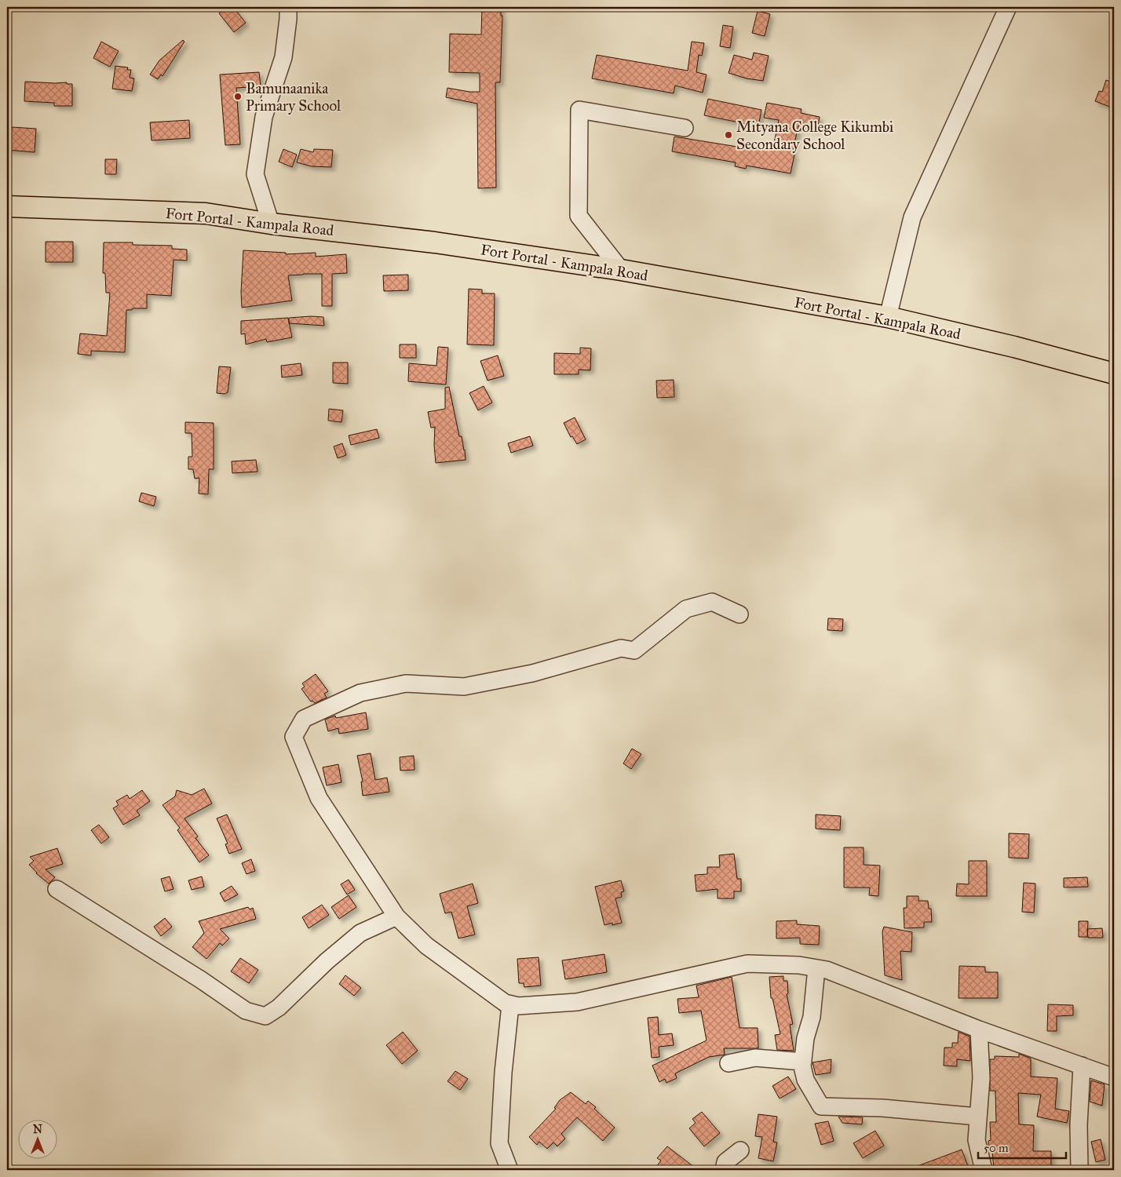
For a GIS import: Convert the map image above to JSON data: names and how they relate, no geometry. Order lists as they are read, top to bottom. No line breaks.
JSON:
{"streets":{"main road":["Fort Portal - Kampala Road"]},"places":["Bamunaanika Primary School","Mityana College Kikumbi Secondary School"],"scale_bar":"50 m","north":"top"}
